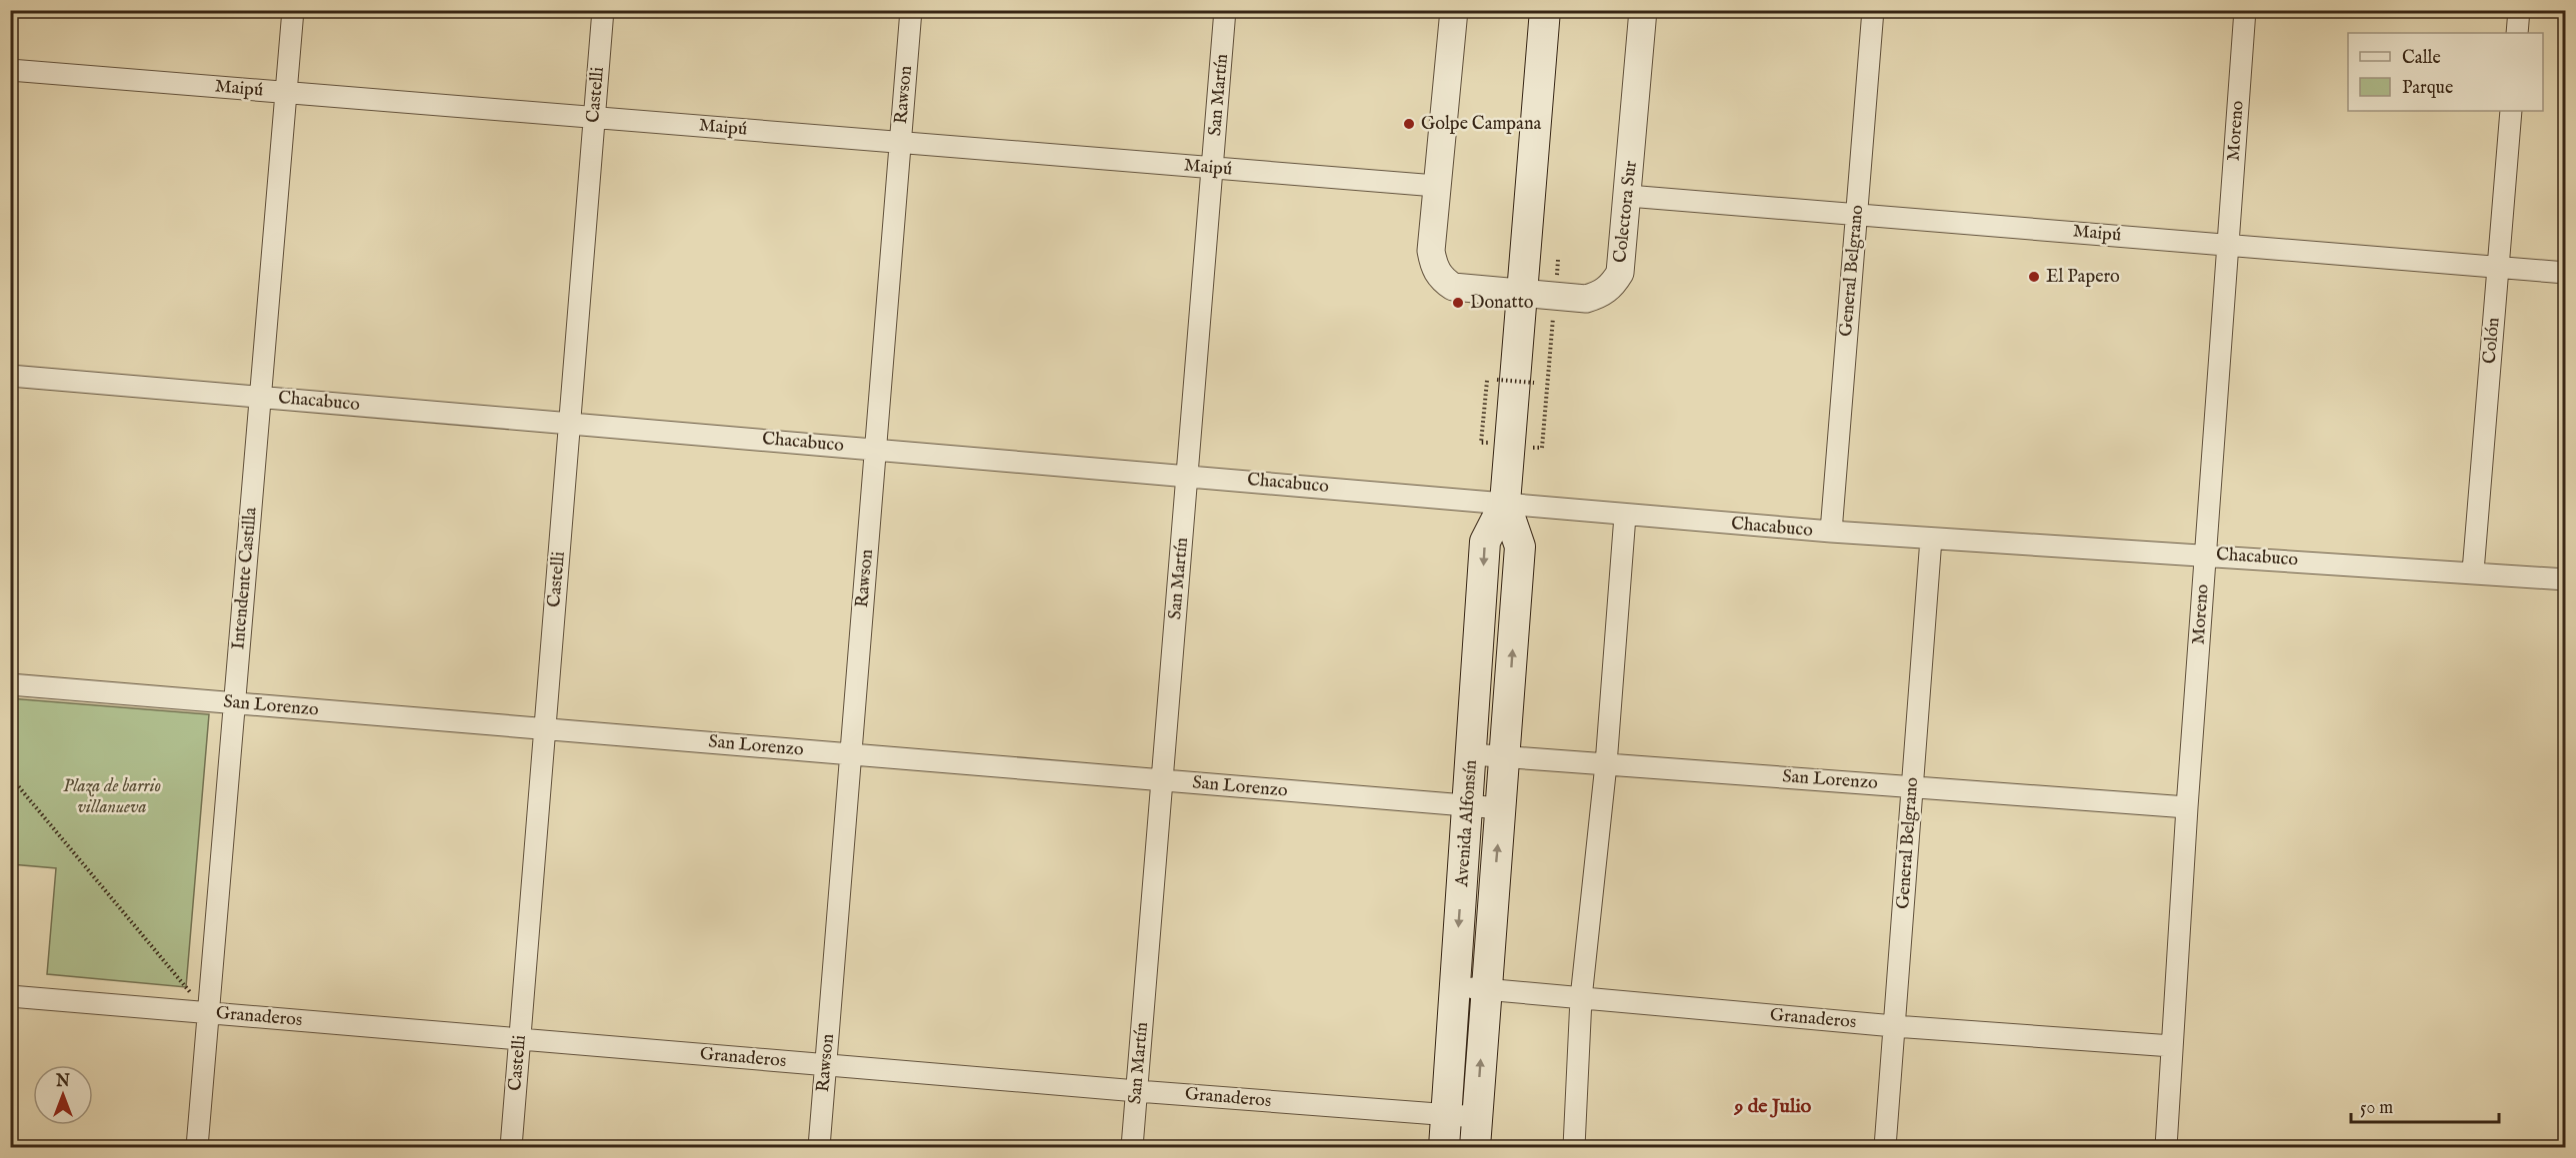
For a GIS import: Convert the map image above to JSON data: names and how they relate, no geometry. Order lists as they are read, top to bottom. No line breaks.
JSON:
{"streets":{"main road":["Avenida Alfonsín"],"street":["Maipú","Castelli","Rawson","San Martín","Moreno","Colectora Sur","General Belgrano","Colón","Chacabuco","Intendente Castilla","San Lorenzo","Granaderos"]},"crossings":[["Maipú","Castelli"],["Maipú","Rawson"],["Maipú","San Martín"],["Maipú","Moreno"],["Maipú","Colectora Sur"],["Maipú","General Belgrano"],["Maipú","Colón"],["Maipú","Intendente Castilla"],["Castelli","Chacabuco"],["Castelli","San Lorenzo"],["Castelli","Granaderos"],["Rawson","Chacabuco"],["Rawson","San Lorenzo"],["Rawson","Granaderos"],["San Martín","Chacabuco"],["San Martín","San Lorenzo"],["San Martín","Granaderos"],["Moreno","Chacabuco"],["Moreno","San Lorenzo"],["Moreno","Granaderos"],["Colectora Sur","Avenida Alfonsín"],["General Belgrano","Chacabuco"],["General Belgrano","San Lorenzo"],["General Belgrano","Granaderos"],["Colón","Chacabuco"],["Chacabuco","Intendente Castilla"],["Chacabuco","Avenida Alfonsín"],["Intendente Castilla","San Lorenzo"],["Intendente Castilla","Granaderos"],["San Lorenzo","Avenida Alfonsín"],["Avenida Alfonsín","Granaderos"]],"districts":["9 de Julio"],"parks":["Plaza de barrio villanueva"],"places":["Golpe Campana","El Papero","Donatto"],"legend":["Calle","Parque"],"scale_bar":"50 m","north":"top"}
